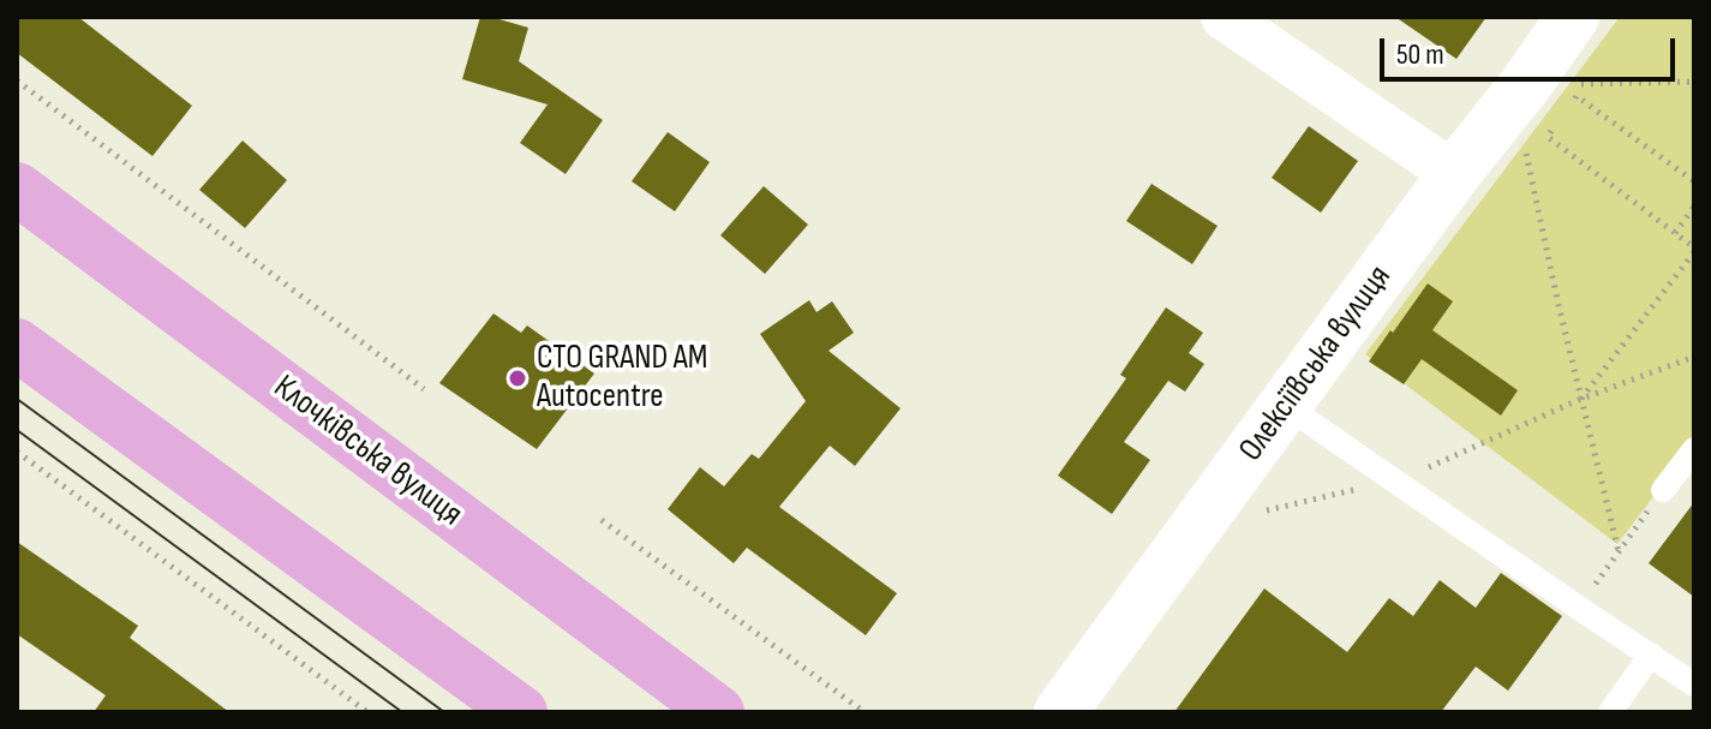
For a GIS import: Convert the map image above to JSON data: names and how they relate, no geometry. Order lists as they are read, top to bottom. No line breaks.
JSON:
{"streets":{"main road":["Клочківська вулиця"],"street":["Олексіївська вулиця"]},"places":["СТО GRAND AM Autocentre"],"scale_bar":"50 m"}
